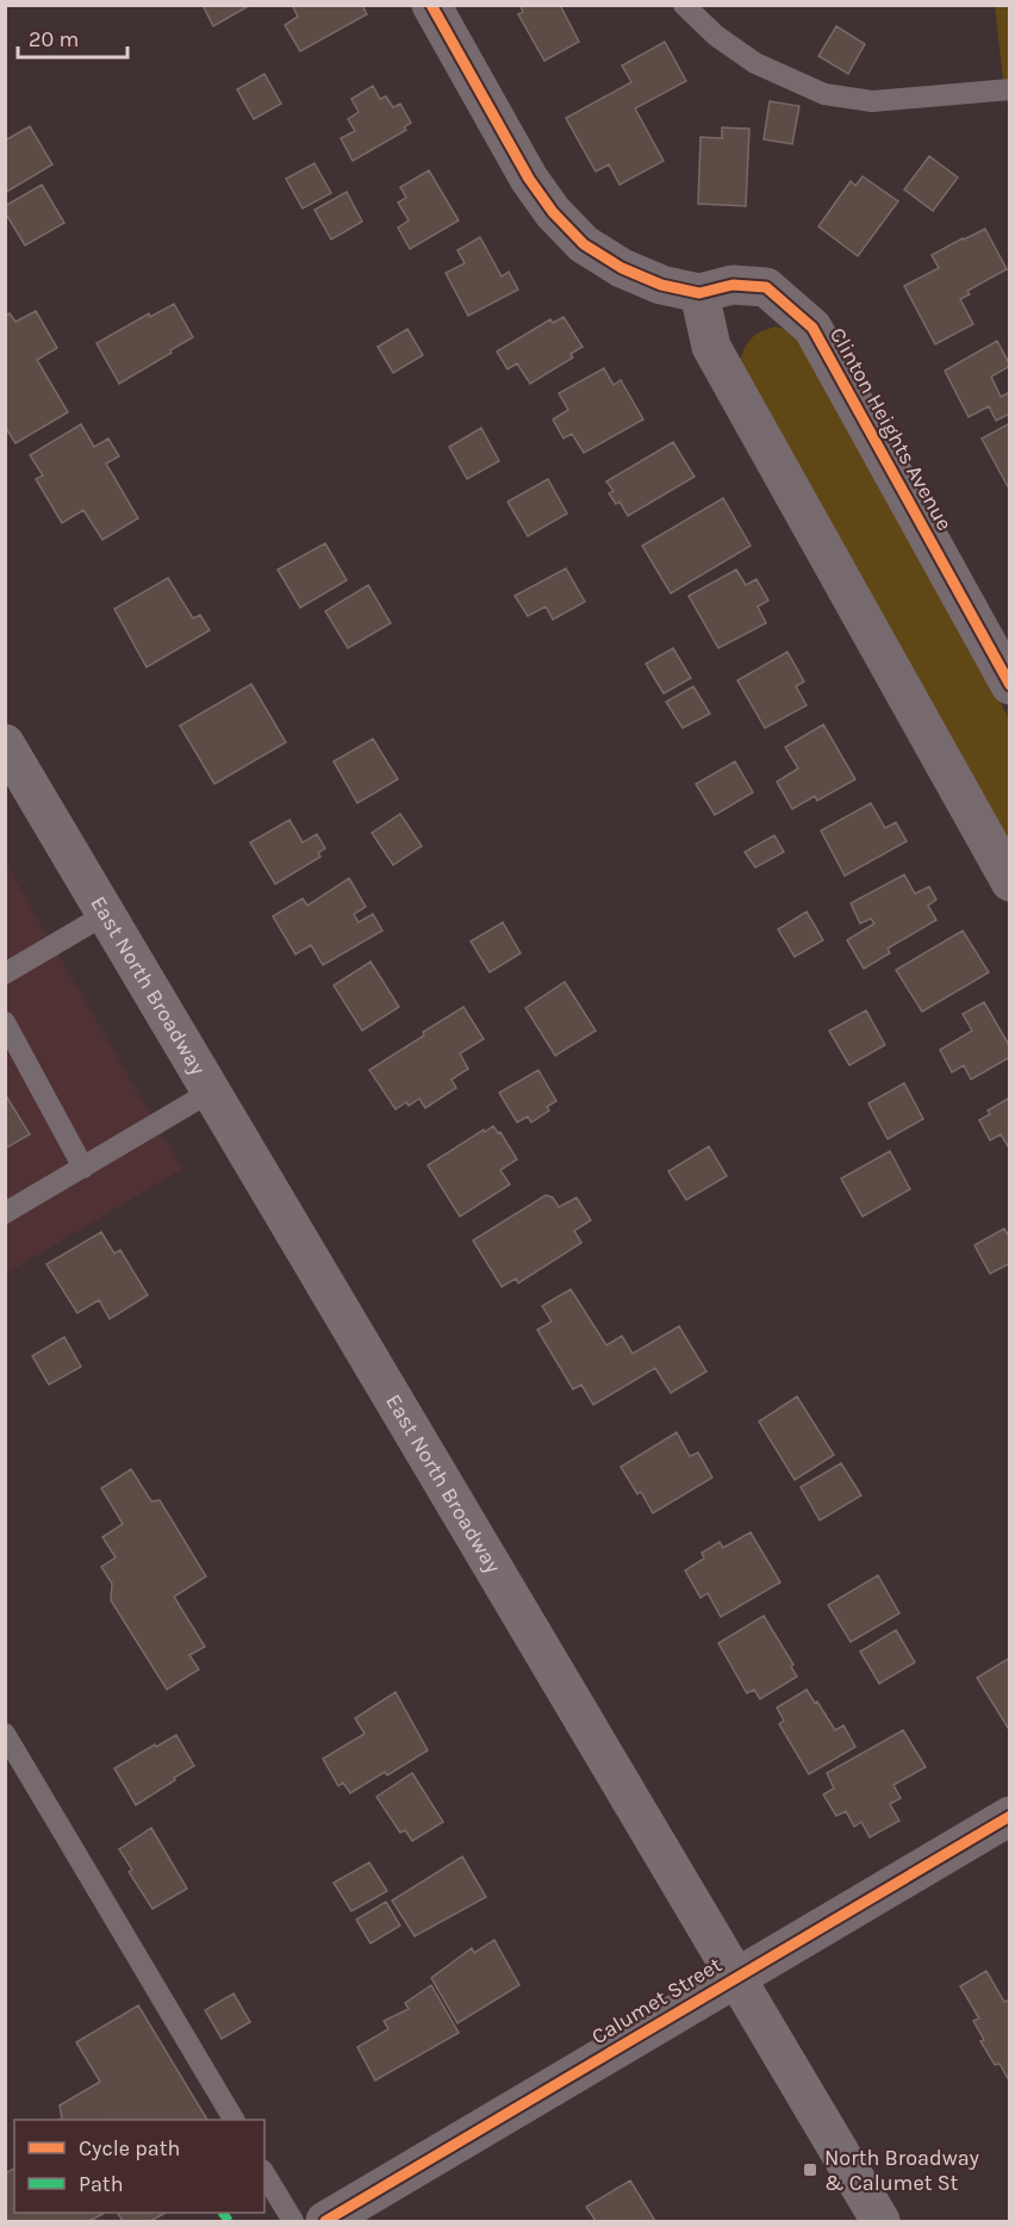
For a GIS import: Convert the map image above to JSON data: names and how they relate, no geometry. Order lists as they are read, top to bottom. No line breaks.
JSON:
{"streets":{"main road":["East North Broadway"],"street":["Clinton Heights Avenue","Calumet Street"]},"crossings":[["East North Broadway","Calumet Street"]],"places":{"transit":["North Broadway & Calumet St"]},"legend":["Cycle path","Path"],"scale_bar":"20 m"}
